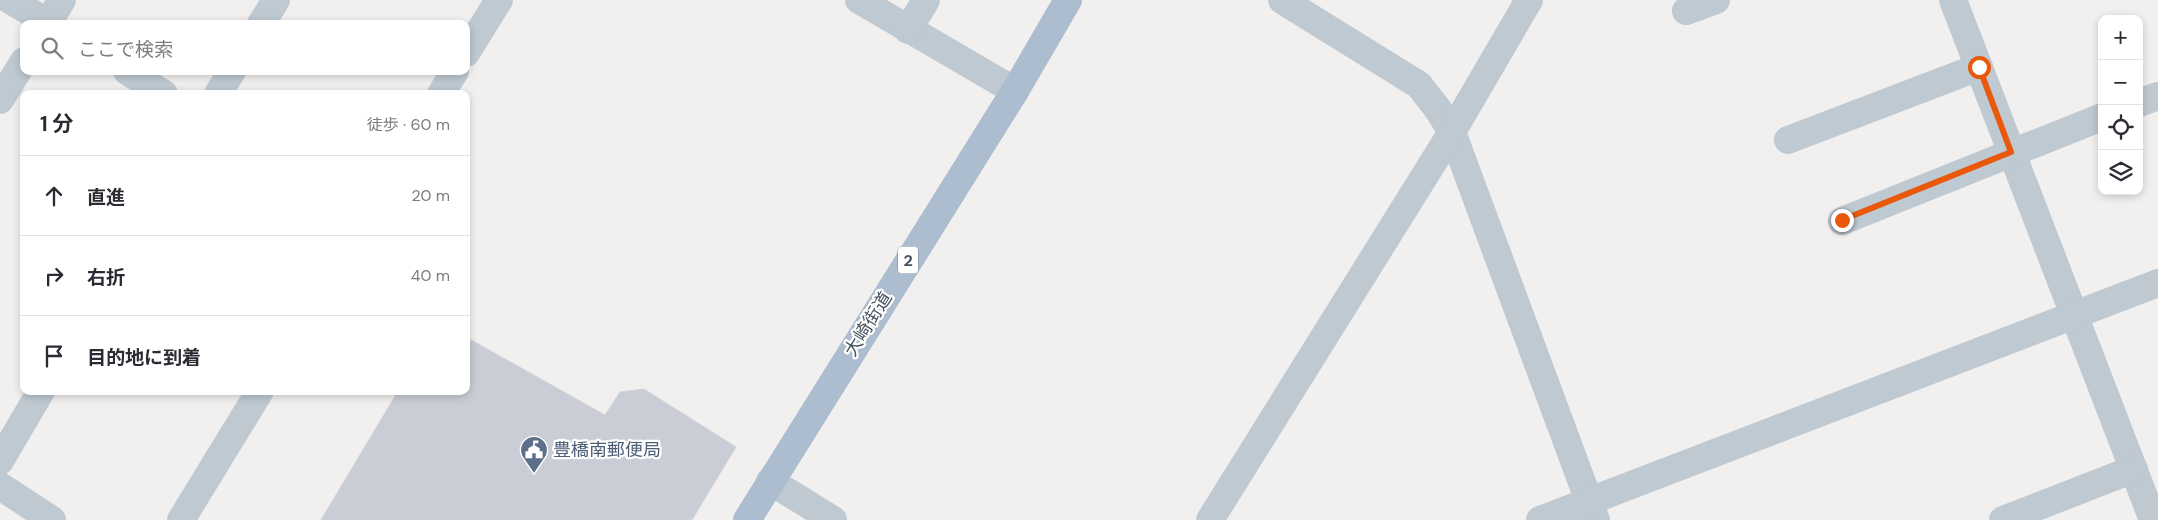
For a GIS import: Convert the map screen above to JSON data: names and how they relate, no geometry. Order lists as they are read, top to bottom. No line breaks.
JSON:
{"streets":{"main road":["2","大崎街道"]},"places":{"public building":["豊橋南郵便局"]},"page":{"map_buttons":["+","−"],"search":"ここで検索","heading":["1 分","徒歩 · 60 m"],"list":[["直進","20 m"],["右折","40 m"],"目的地に到着"]}}
